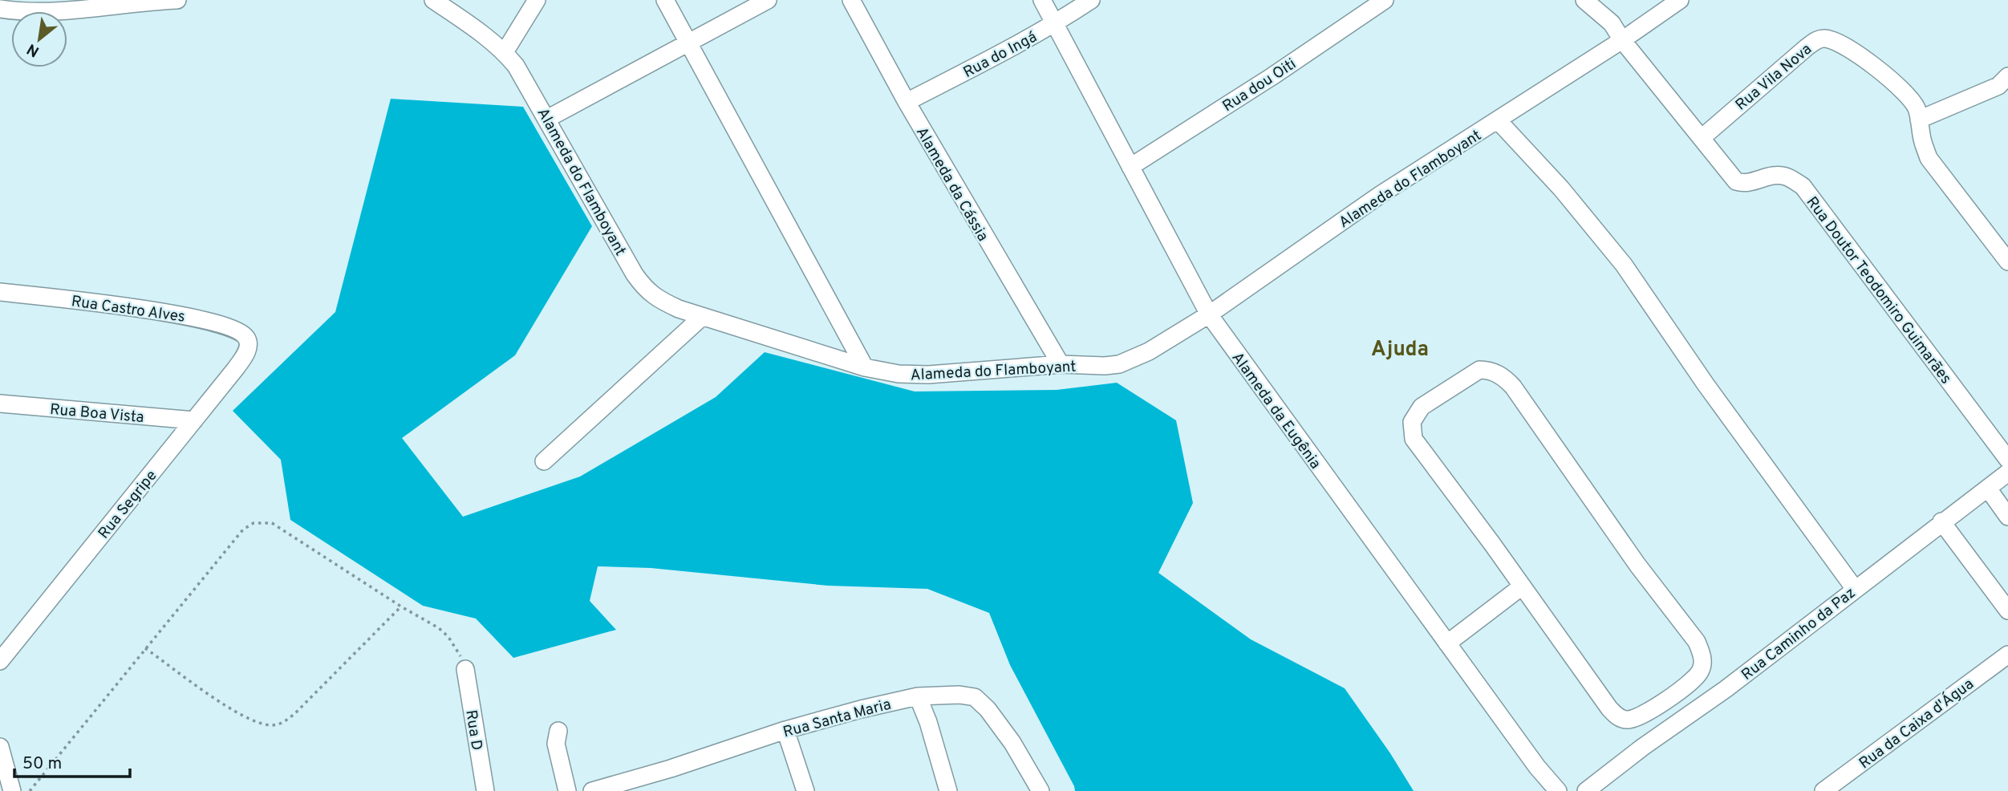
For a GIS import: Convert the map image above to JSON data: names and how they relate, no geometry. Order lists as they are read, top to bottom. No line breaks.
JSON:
{"streets":{"street":["Rua do Ingá","Rua Vila Nova","Rua dou Oiti","Alameda do Flamboyant","Alameda da Cássia","Rua Doutor Teodomiro Guimarães","Rua Castro Alves","Alameda da Eugênia","Rua Boa Vista","Rua Segripe","Rua Caminho da Paz","Rua Santa Maria","Rua da Caixa d'Água","Rua D"]},"crossings":[["Rua do Ingá","Alameda da Cássia"],["Rua do Ingá","Alameda da Eugênia"],["Rua Vila Nova","Rua Doutor Teodomiro Guimarães"],["Rua dou Oiti","Alameda da Eugênia"],["Alameda do Flamboyant","Alameda da Cássia"],["Alameda do Flamboyant","Rua Doutor Teodomiro Guimarães"],["Alameda do Flamboyant","Alameda da Eugênia"],["Rua Castro Alves","Rua Segripe"],["Rua Boa Vista","Rua Segripe"]],"districts":["Ajuda"],"scale_bar":"50 m","north":"bottom left"}
